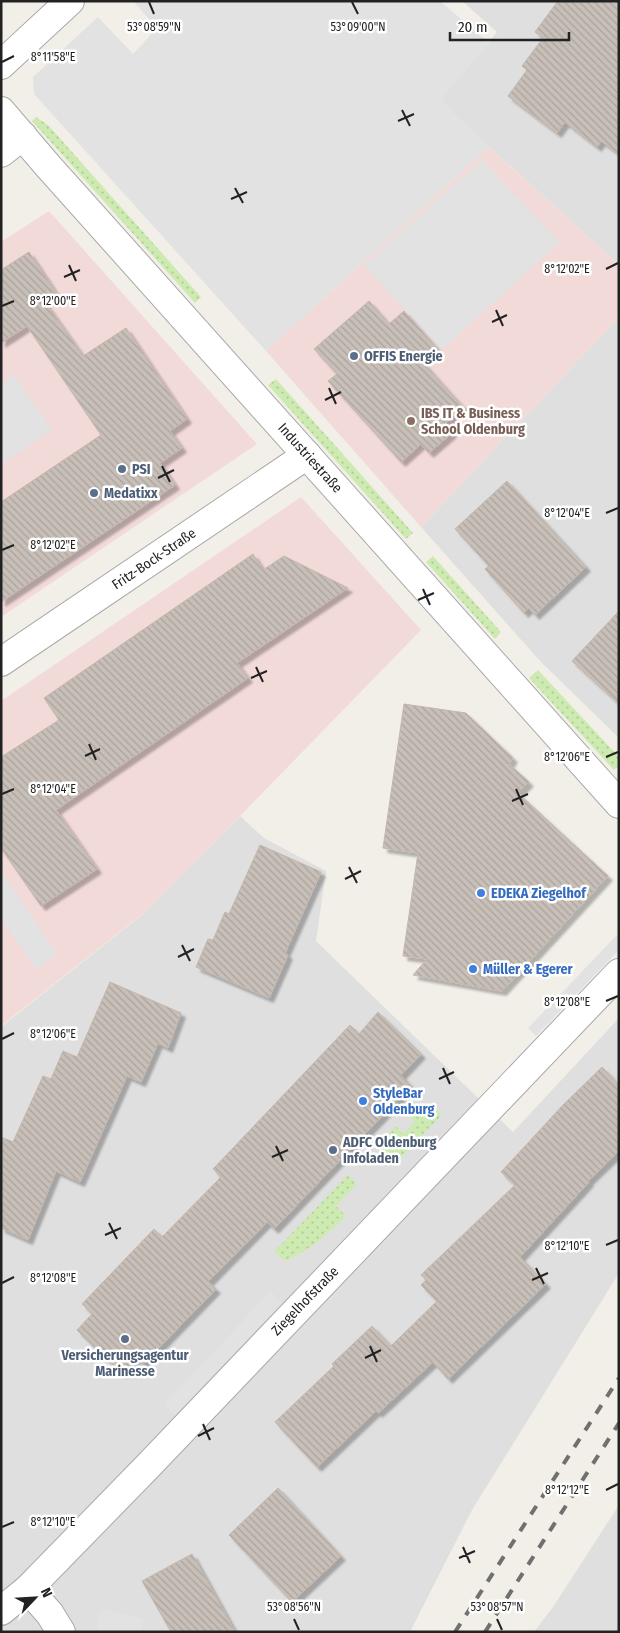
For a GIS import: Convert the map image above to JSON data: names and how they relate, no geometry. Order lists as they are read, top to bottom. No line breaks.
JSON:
{"streets":{"street":["Industriestraße","Fritz-Bock-Straße","Ziegelhofstraße"]},"crossings":[["Industriestraße","Fritz-Bock-Straße"]],"places":["OFFIS Energie","IBS IT & Business School Oldenburg","PSI","Medatixx","EDEKA Ziegelhof","Müller & Egerer","StyleBar Oldenburg","ADFC Oldenburg Infoladen","Versicherungsagentur Marinesse"],"scale_bar":"20 m","north":"top right","coordinates":["53°08'59\"N","53°09'00\"N","8°11'58\"E","8°12'02\"E","8°12'00\"E","8°12'04\"E","8°12'06\"E","8°12'08\"E","8°12'10\"E","8°12'12\"E","53°08'56\"N","53°08'57\"N"]}
